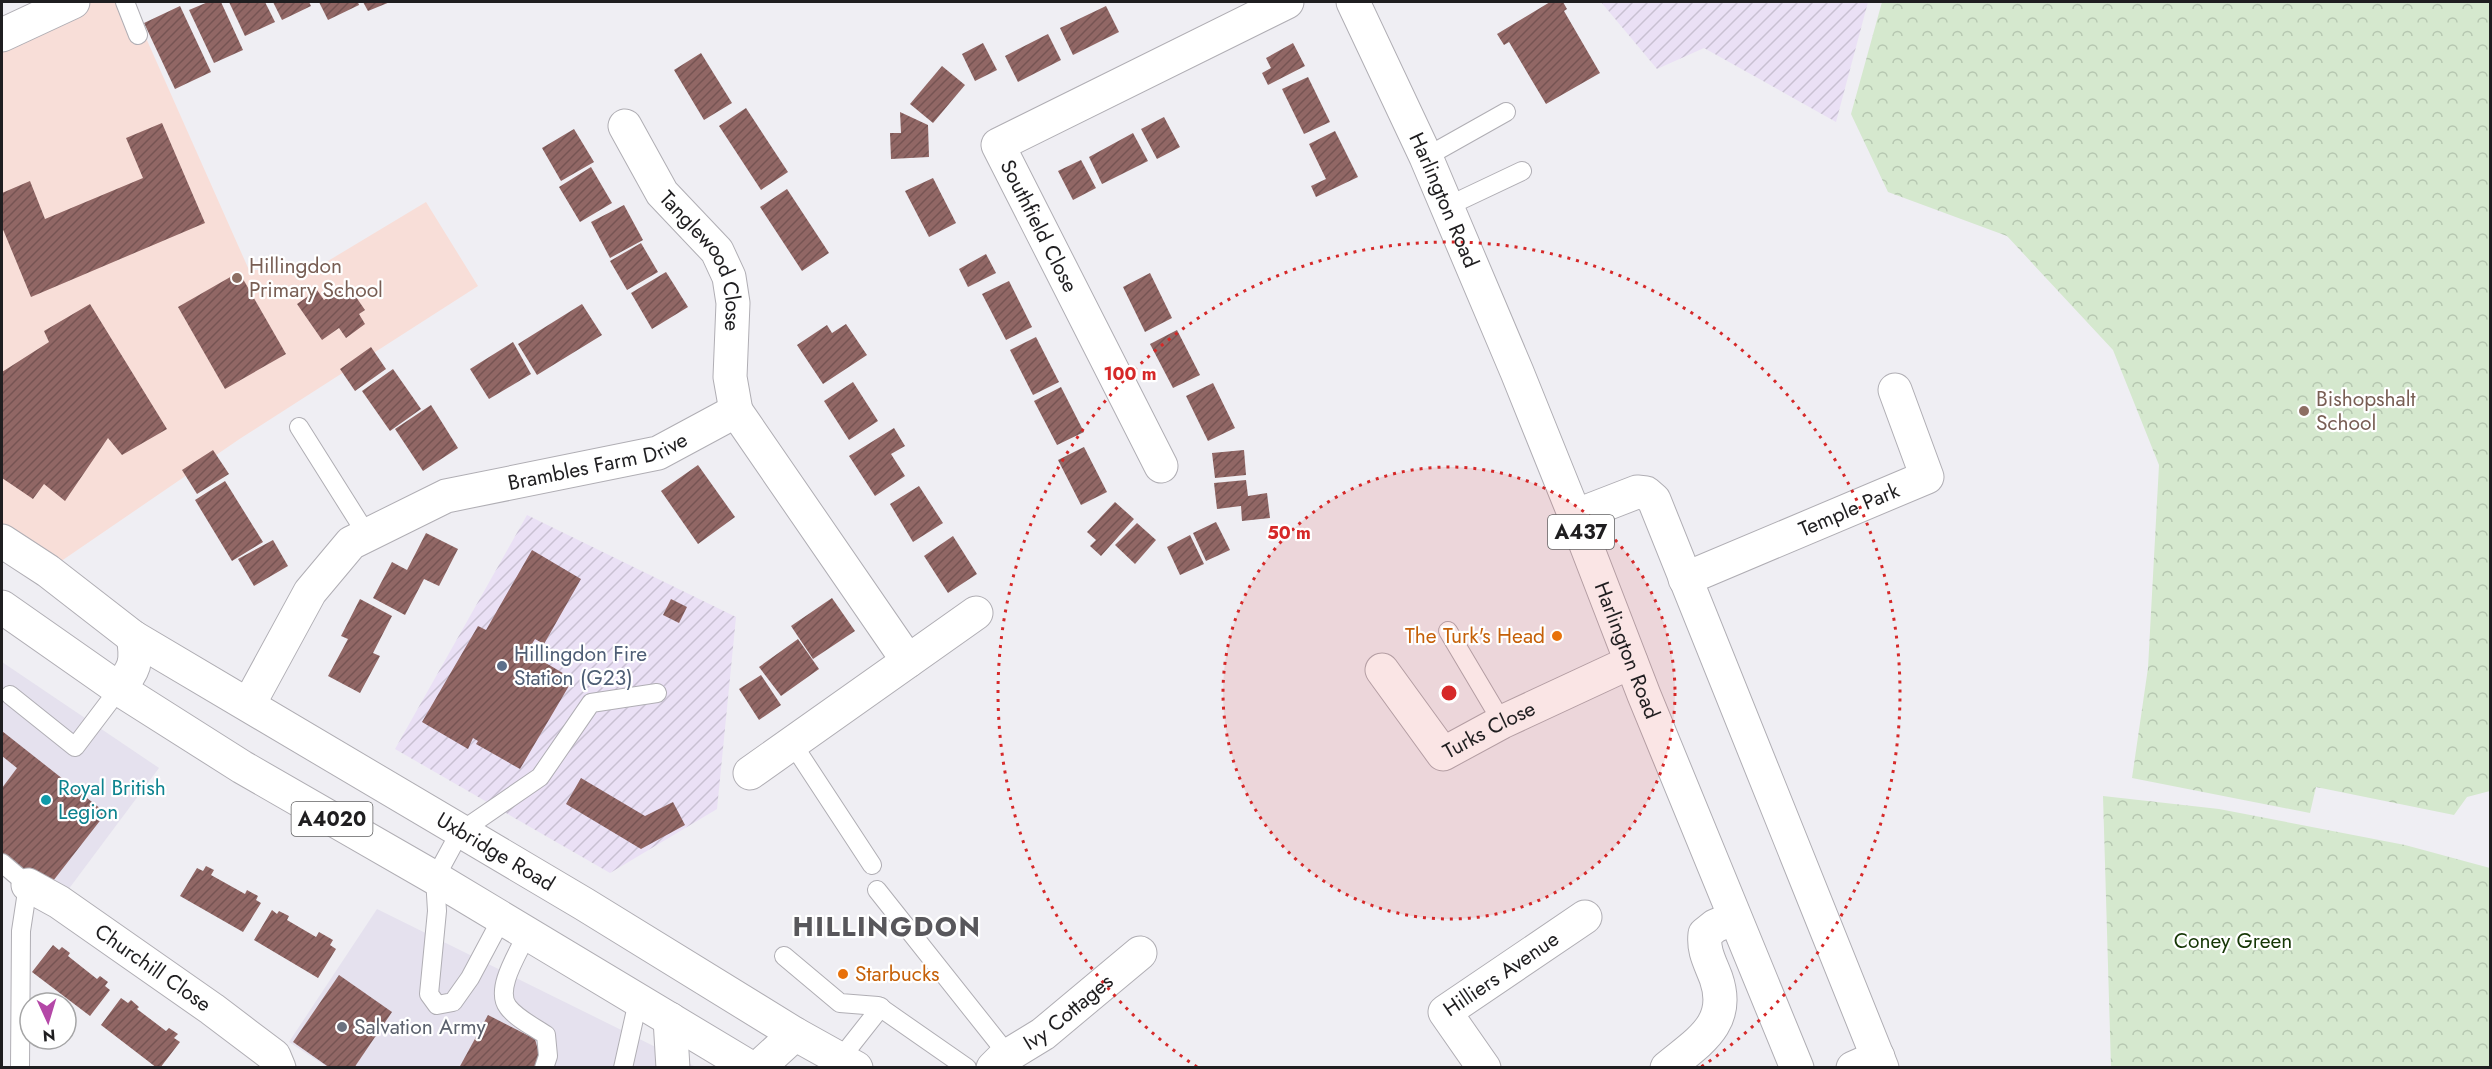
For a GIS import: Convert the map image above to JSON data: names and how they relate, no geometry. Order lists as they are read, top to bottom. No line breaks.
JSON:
{"streets":{"street":["Harlington Road","Southfield Close","Tanglewood Close","Brambles Farm Drive","Temple Park","A437","Turks Close","A4020","Uxbridge Road","Churchill Close","Hilliers Avenue","Ivy Cottages"]},"crossings":[["Harlington Road","Turks Close"],["Tanglewood Close","Brambles Farm Drive"],["Brambles Farm Drive","Uxbridge Road"]],"districts":["HILLINGDON"],"parks":["Coney Green"],"places":["Hillingdon Primary School","Bishopshalt School","The Turk's Head","Hillingdon Fire Station (G23)","Royal British Legion","Starbucks","Salvation Army"],"north":"bottom","rings":["100 m","50 m"]}
